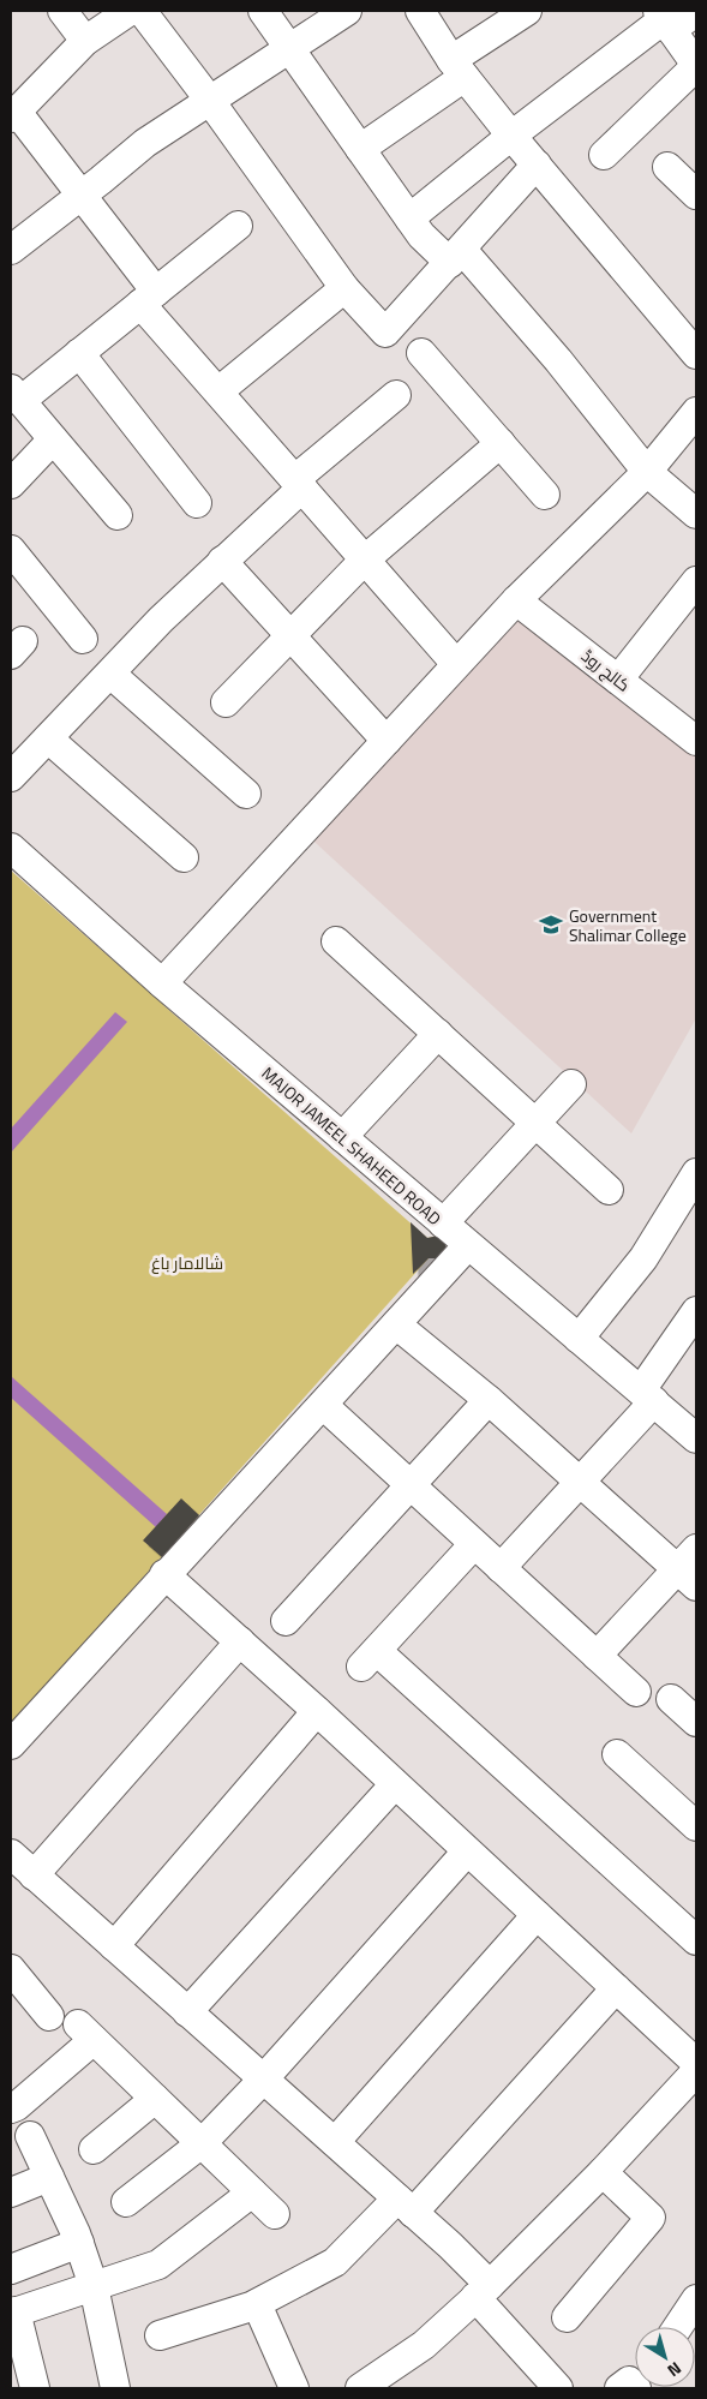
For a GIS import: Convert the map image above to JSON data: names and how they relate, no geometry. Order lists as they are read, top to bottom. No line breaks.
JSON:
{"streets":{"street":["کالج روڈ","MAJOR JAMEEL SHAHEED ROAD"]},"parks":["شالامار باغ"],"places":{"school or university":["Government Shalimar College"]},"north":"bottom right"}
